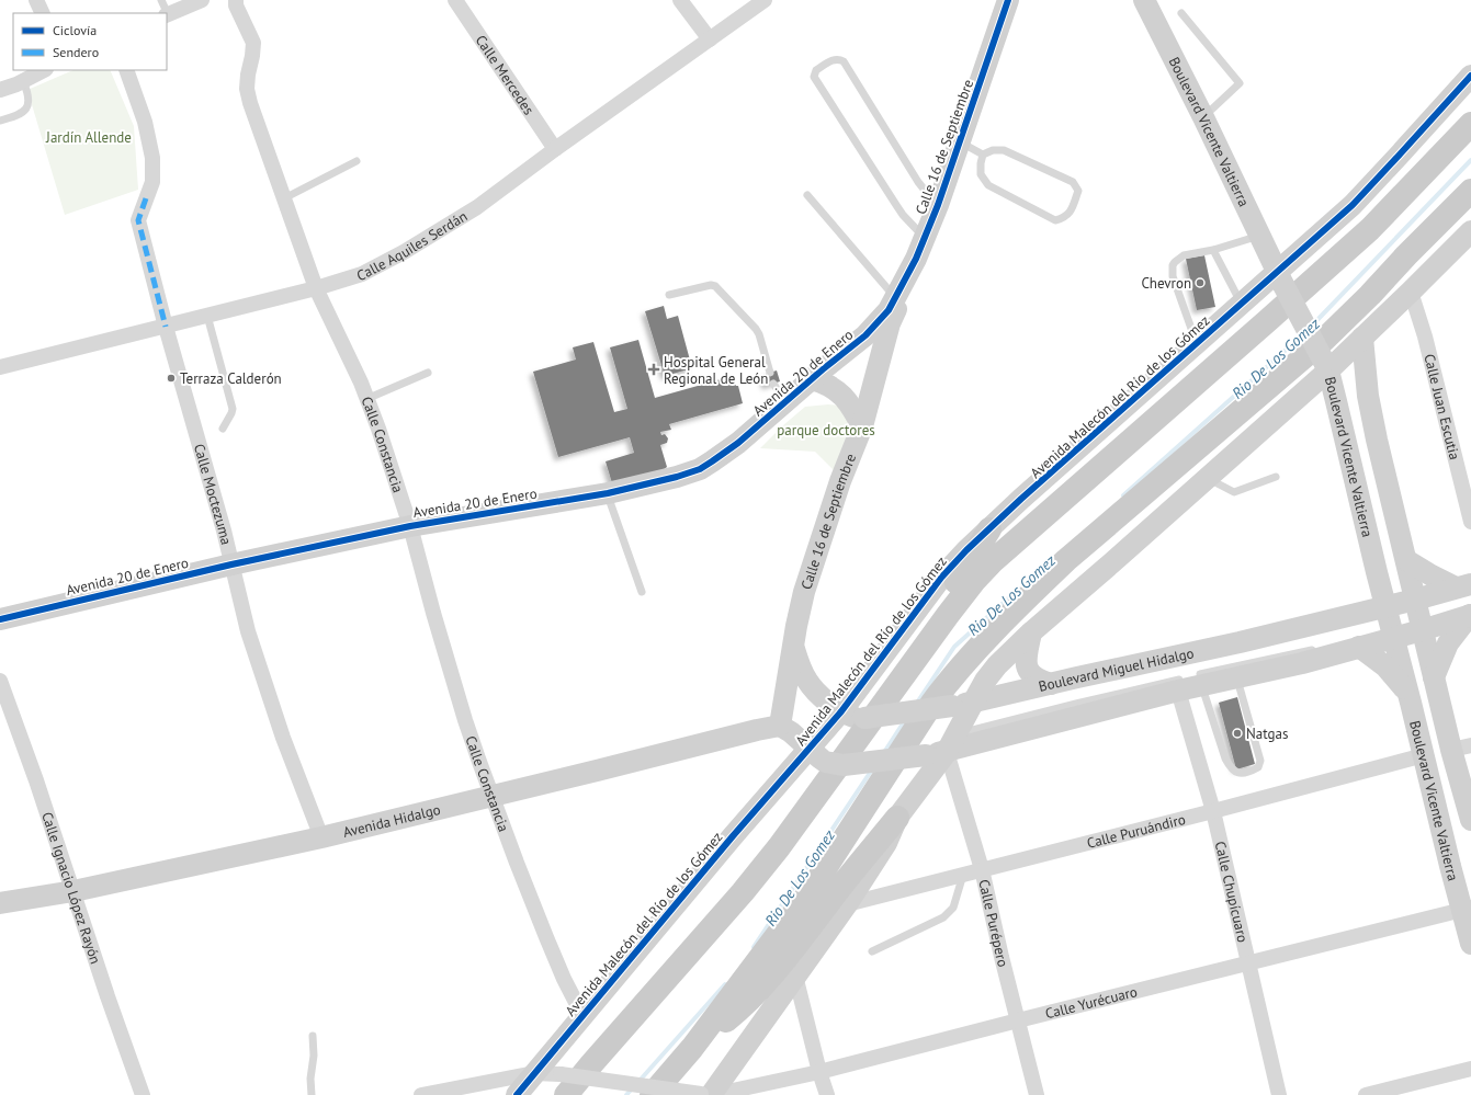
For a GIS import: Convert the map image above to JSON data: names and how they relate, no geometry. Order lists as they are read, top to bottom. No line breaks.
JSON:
{"streets":{"street":["Calle Mercedes","Boulevard Vicente Valtierra","Calle 16 de Septiembre","Calle Aquiles Serdán","Avenida 20 de Enero","Avenida Malecón del Río de los Gómez","Calle Juan Escutia","Calle Constancia","Calle Moctezuma","Boulevard Miguel Hidalgo","Avenida Hidalgo","Calle Puruándiro","Calle Ignacio López Rayón","Calle Chupícuaro","Calle Purépero","Calle Yurécuaro"]},"crossings":[["Calle Mercedes","Calle Aquiles Serdán"],["Boulevard Vicente Valtierra","Avenida Malecón del Río de los Gómez"],["Boulevard Vicente Valtierra","Boulevard Miguel Hidalgo"],["Boulevard Vicente Valtierra","Calle Puruándiro"],["Boulevard Vicente Valtierra","Calle Yurécuaro"],["Calle 16 de Septiembre","Avenida 20 de Enero"],["Calle 16 de Septiembre","Boulevard Miguel Hidalgo"],["Calle 16 de Septiembre","Avenida Hidalgo"],["Calle Aquiles Serdán","Calle Constancia"],["Calle Aquiles Serdán","Calle Moctezuma"],["Avenida 20 de Enero","Calle Constancia"],["Avenida 20 de Enero","Calle Moctezuma"],["Avenida Malecón del Río de los Gómez","Calle Constancia"],["Avenida Malecón del Río de los Gómez","Boulevard Miguel Hidalgo"],["Calle Constancia","Avenida Hidalgo"],["Calle Moctezuma","Avenida Hidalgo"],["Boulevard Miguel Hidalgo","Calle Chupícuaro"],["Boulevard Miguel Hidalgo","Calle Purépero"],["Avenida Hidalgo","Calle Ignacio López Rayón"],["Calle Puruándiro","Calle Chupícuaro"],["Calle Puruándiro","Calle Purépero"],["Calle Chupícuaro","Calle Yurécuaro"],["Calle Purépero","Calle Yurécuaro"]],"water":["Rio De Los Gomez"],"parks":["Jardín Allende","parque doctores"],"places":{"other":["Chevron","Terraza Calderón","Natgas"],"health":["Hospital General Regional de León"]},"legend":["Ciclovía","Sendero"]}
